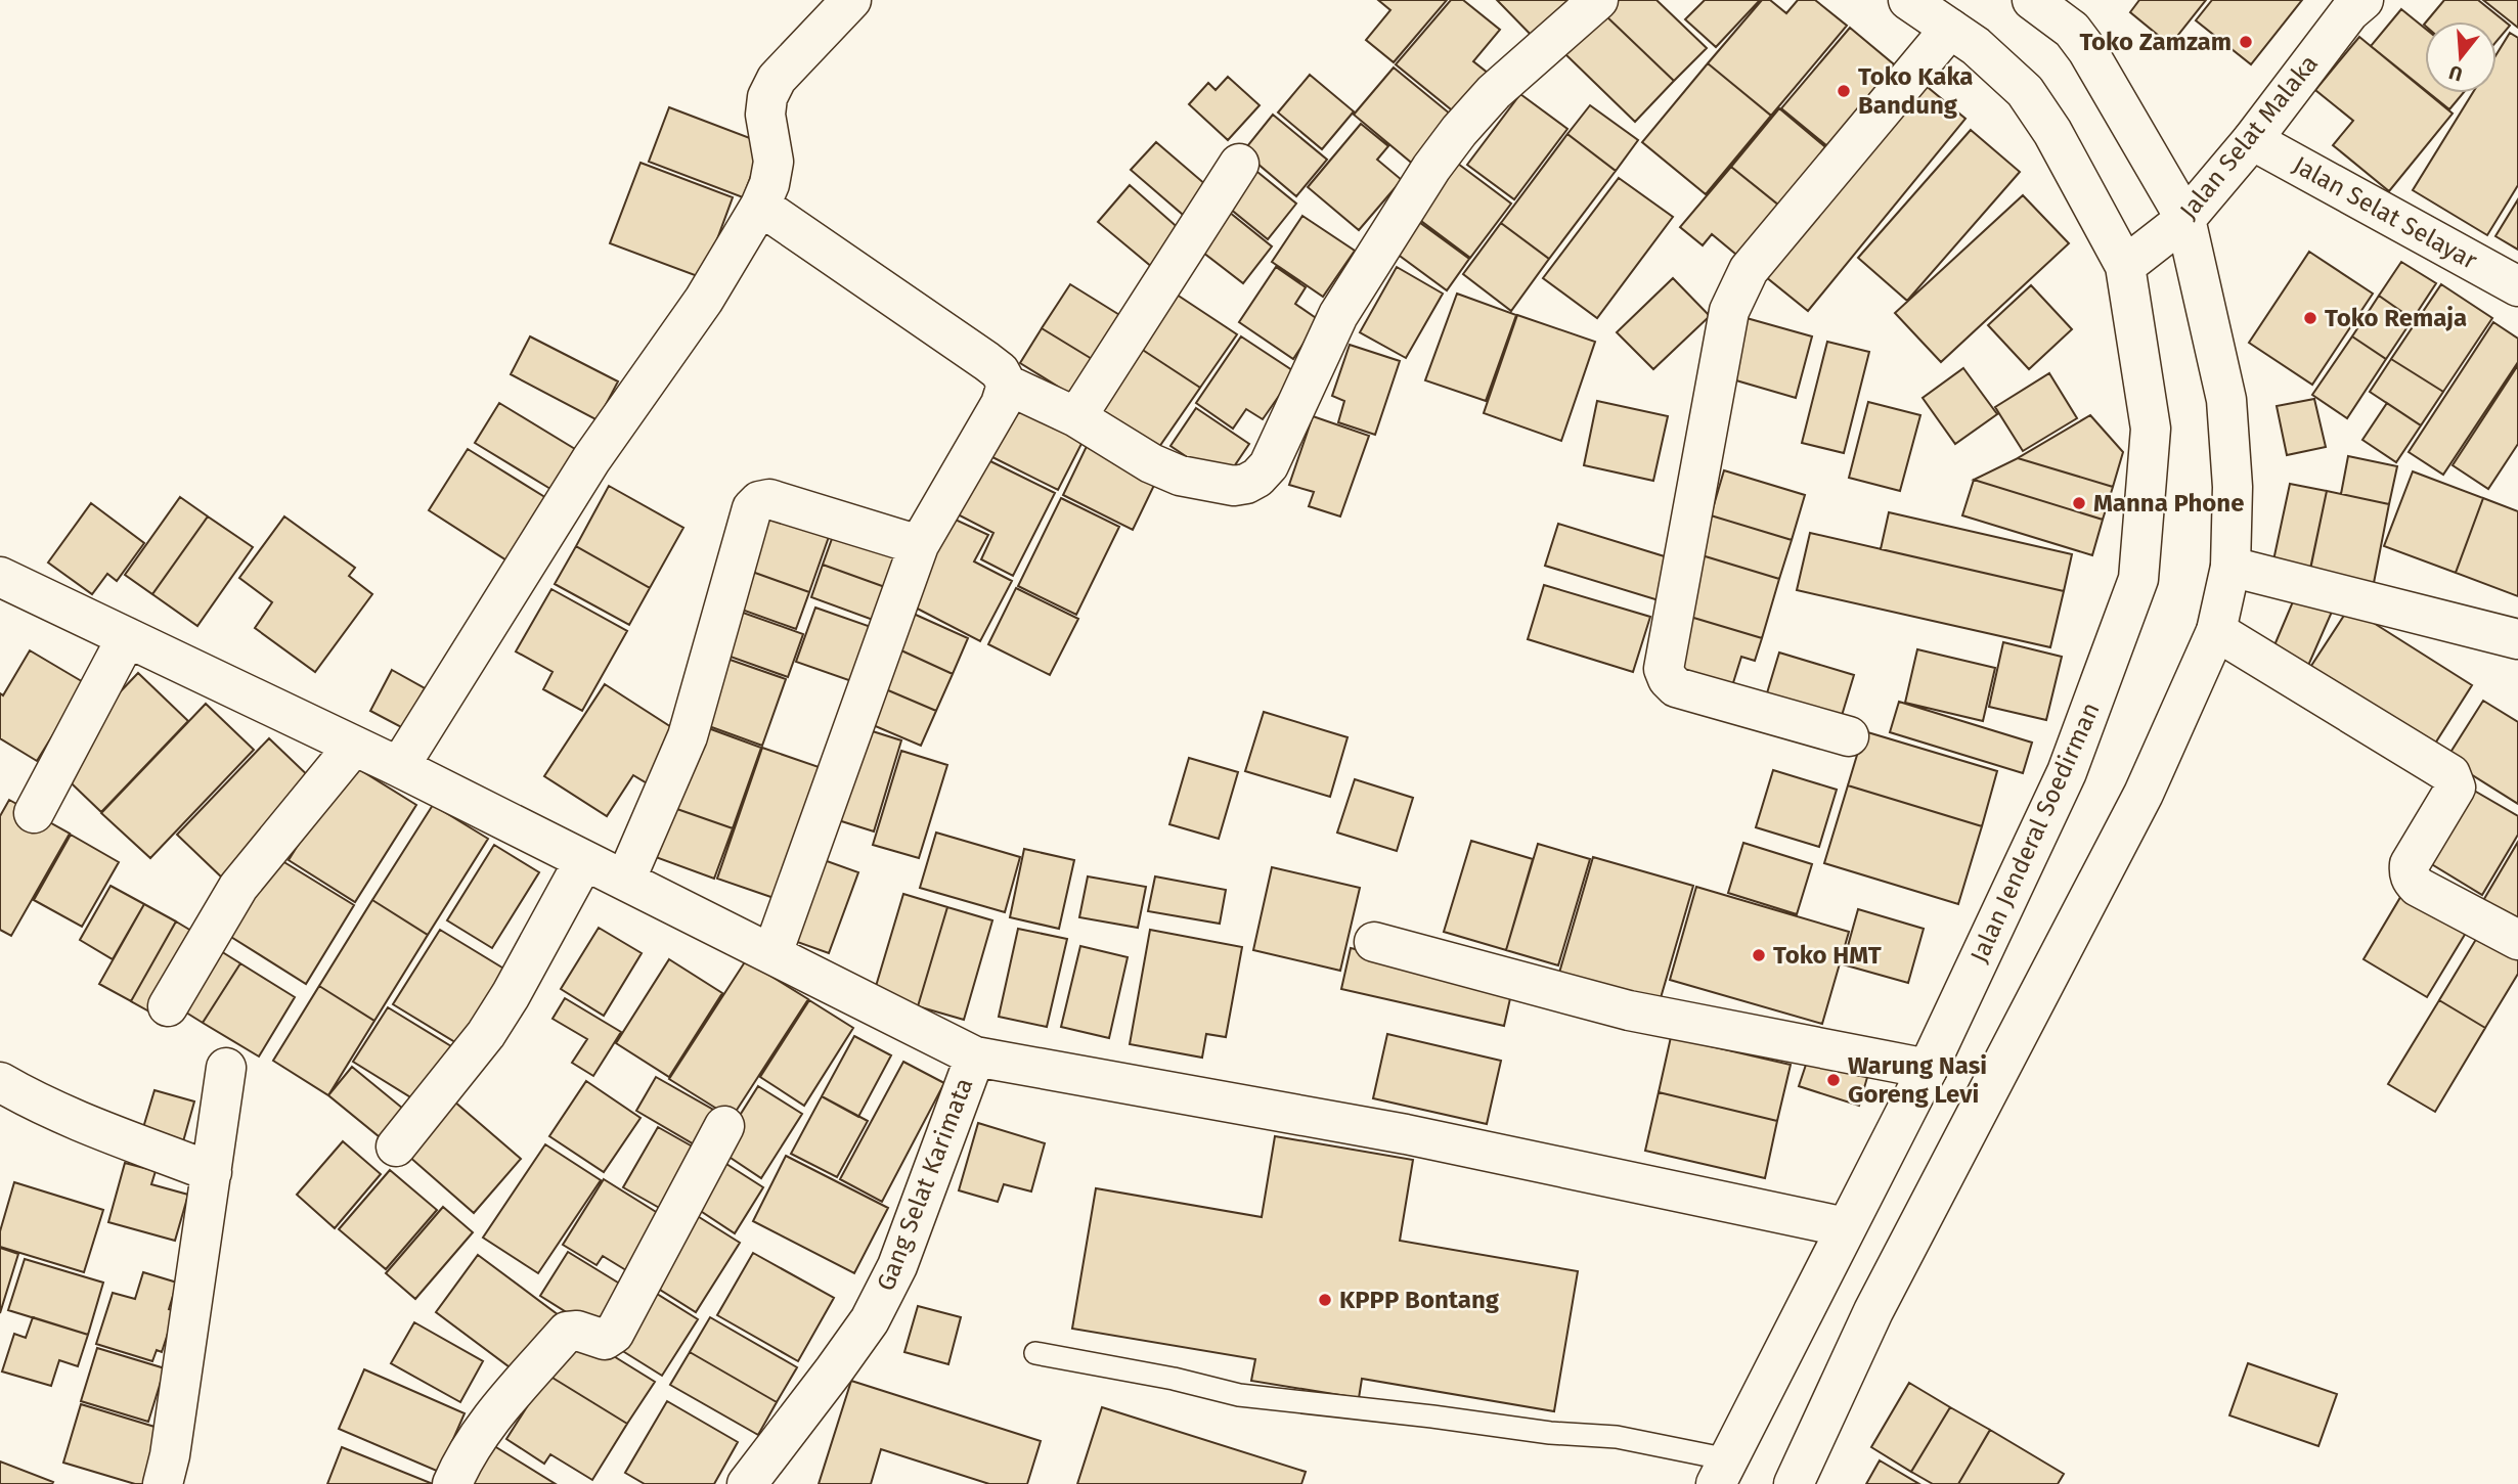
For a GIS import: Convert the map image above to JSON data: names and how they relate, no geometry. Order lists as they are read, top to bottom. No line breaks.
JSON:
{"streets":{"street":["Jalan Selat Malaka","Jalan Selat Selayar","Jalan Jenderal Soedirman","Gang Selat Karimata"]},"crossings":[["Jalan Selat Malaka","Jalan Selat Selayar"],["Jalan Selat Malaka","Jalan Jenderal Soedirman"]],"places":["Toko Zamzam","Toko Kaka Bandung","Toko Remaja","Manna Phone","Toko HMT","Warung Nasi Goreng Levi","KPPP Bontang"],"north":"bottom"}
